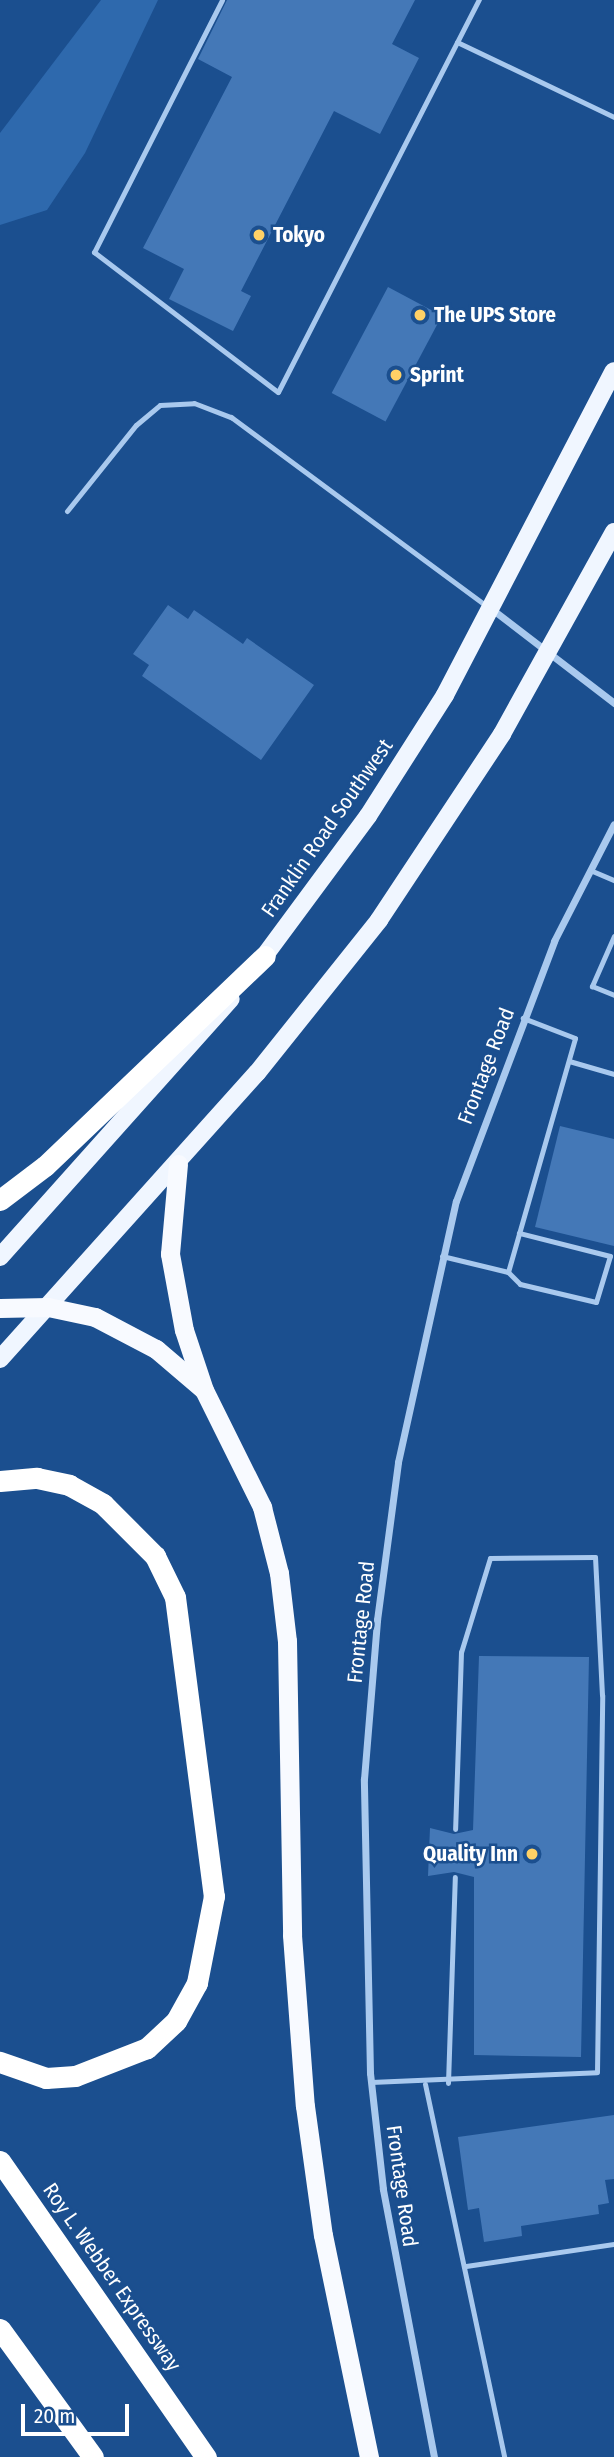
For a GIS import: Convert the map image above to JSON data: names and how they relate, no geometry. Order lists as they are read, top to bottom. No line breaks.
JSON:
{"streets":{"highway":["Roy L. Webber Expressway"],"main road":["Franklin Road Southwest"],"street":["Frontage Road"]},"places":["Tokyo","The UPS Store","Sprint","Quality Inn"],"scale_bar":"20 m"}
